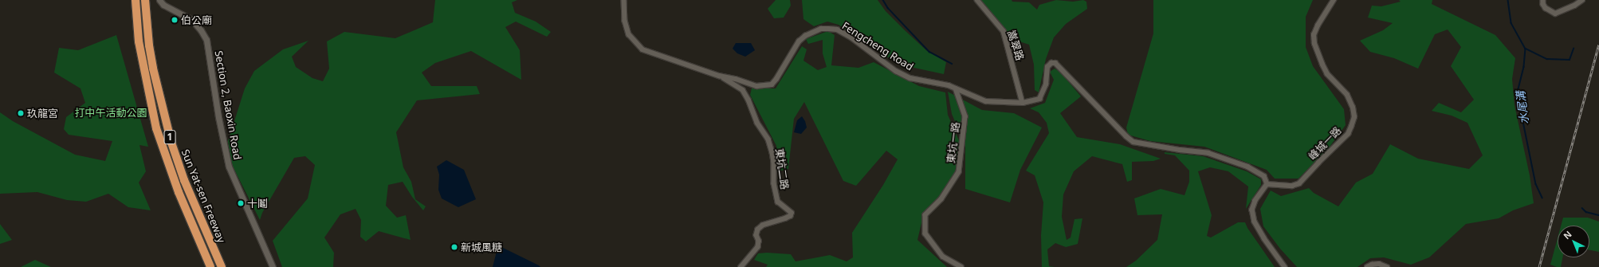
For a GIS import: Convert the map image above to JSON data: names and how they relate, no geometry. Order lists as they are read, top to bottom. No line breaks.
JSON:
{"streets":{"highway":["1","Sun Yat-sen Freeway"],"street":["嵩翠路","Fengcheng Road","Section 2, Baoxin Road","東坑一路","峰城一路","東坑二路"]},"crossings":[["嵩翠路","Fengcheng Road"],["Fengcheng Road","東坑一路"],["Fengcheng Road","峰城一路"],["Fengcheng Road","東坑二路"]],"water":["水尾溝"],"parks":["打中午活動公園"],"places":["伯公廟","玖龍宮","十鬮","新城風糖"],"north":"top left"}
